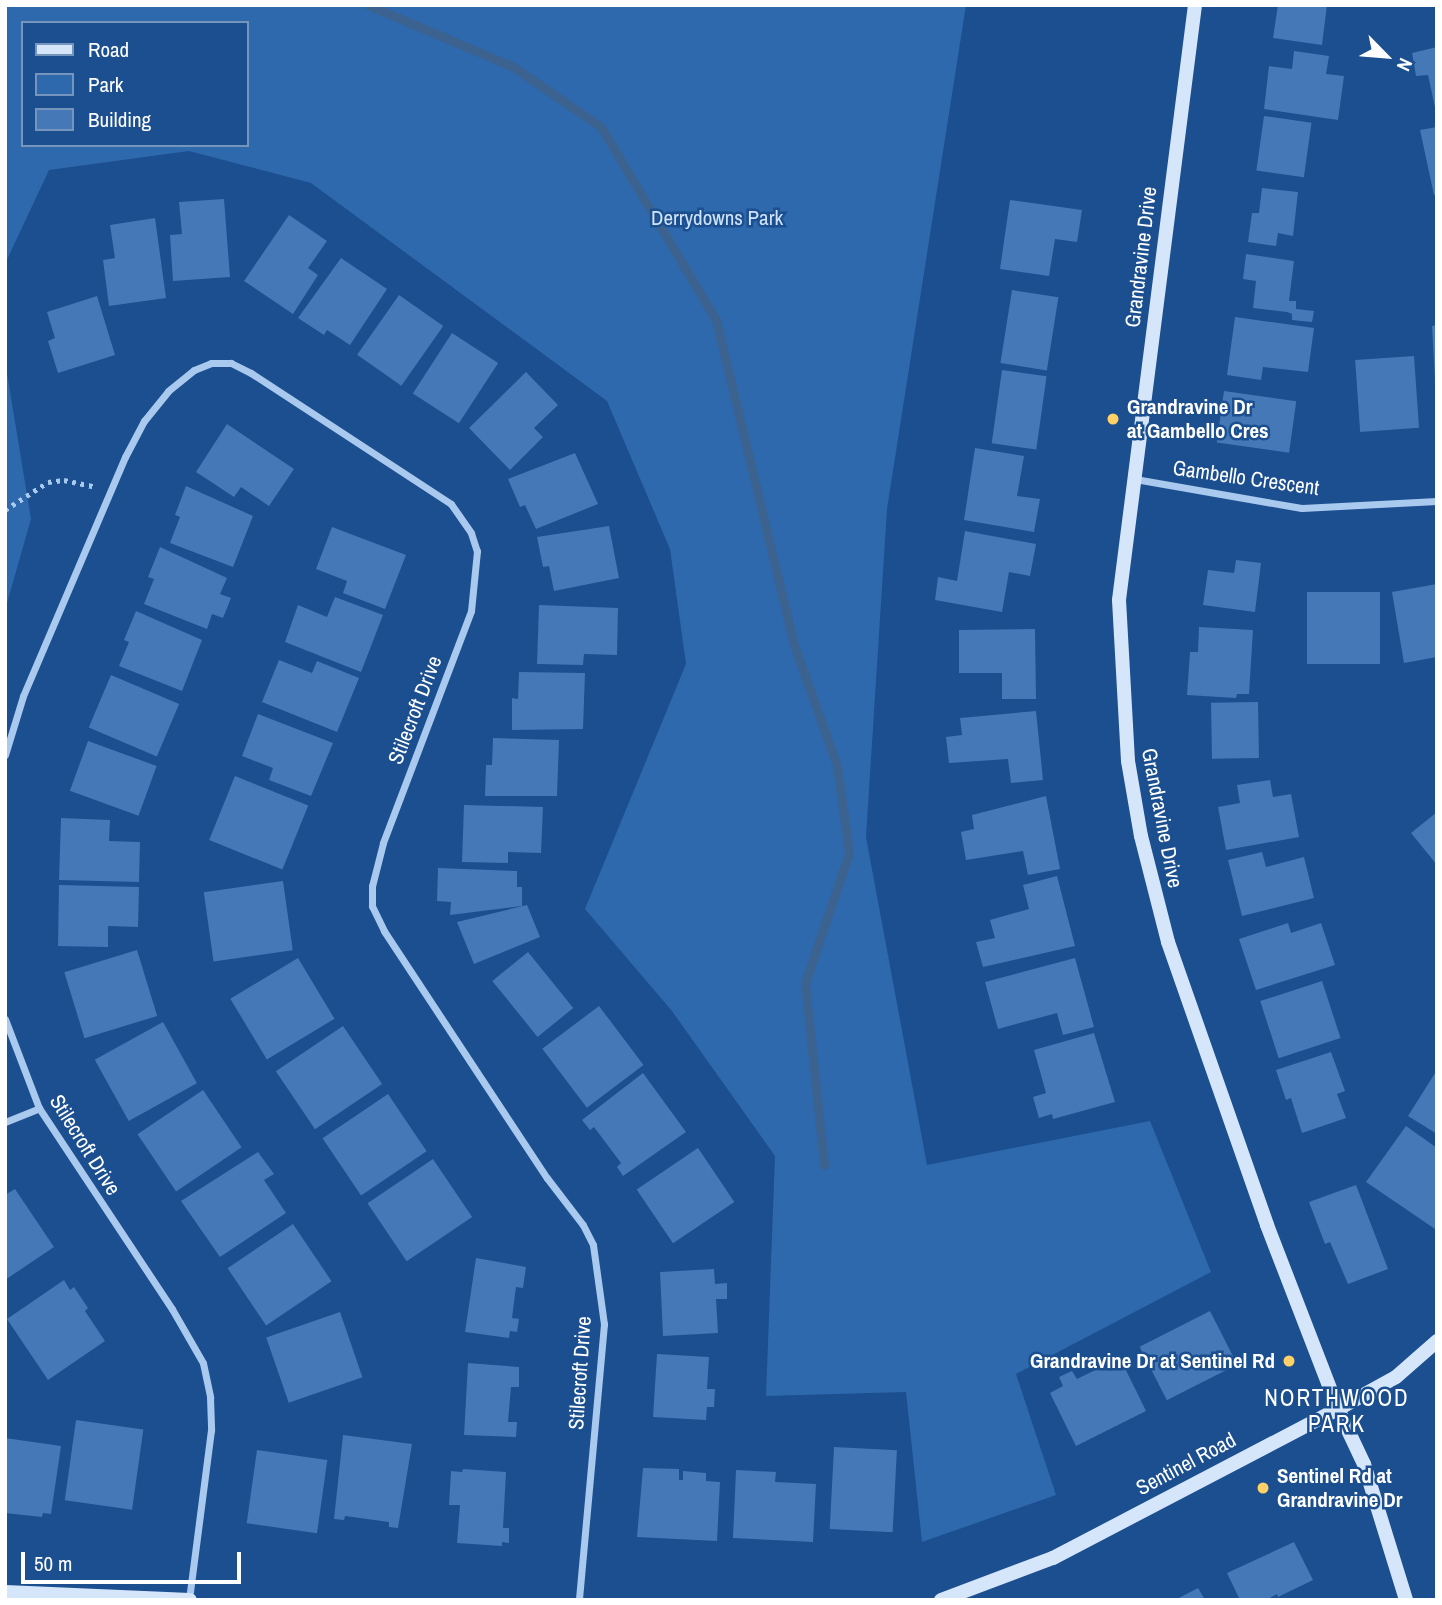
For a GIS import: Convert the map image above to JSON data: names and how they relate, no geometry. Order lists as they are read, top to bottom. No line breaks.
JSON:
{"streets":{"street":["Grandravine Drive","Gambello Crescent","Stilecroft Drive","Sentinel Road"]},"crossings":[["Grandravine Drive","Gambello Crescent"],["Grandravine Drive","Sentinel Road"]],"districts":["NORTHWOOD PARK"],"parks":["Derrydowns Park"],"places":["Grandravine Dr at Gambello Cres","Grandravine Dr at Sentinel Rd","Sentinel Rd at Grandravine Dr"],"legend":["Road","Park","Building"],"scale_bar":"50 m","north":"bottom right"}
